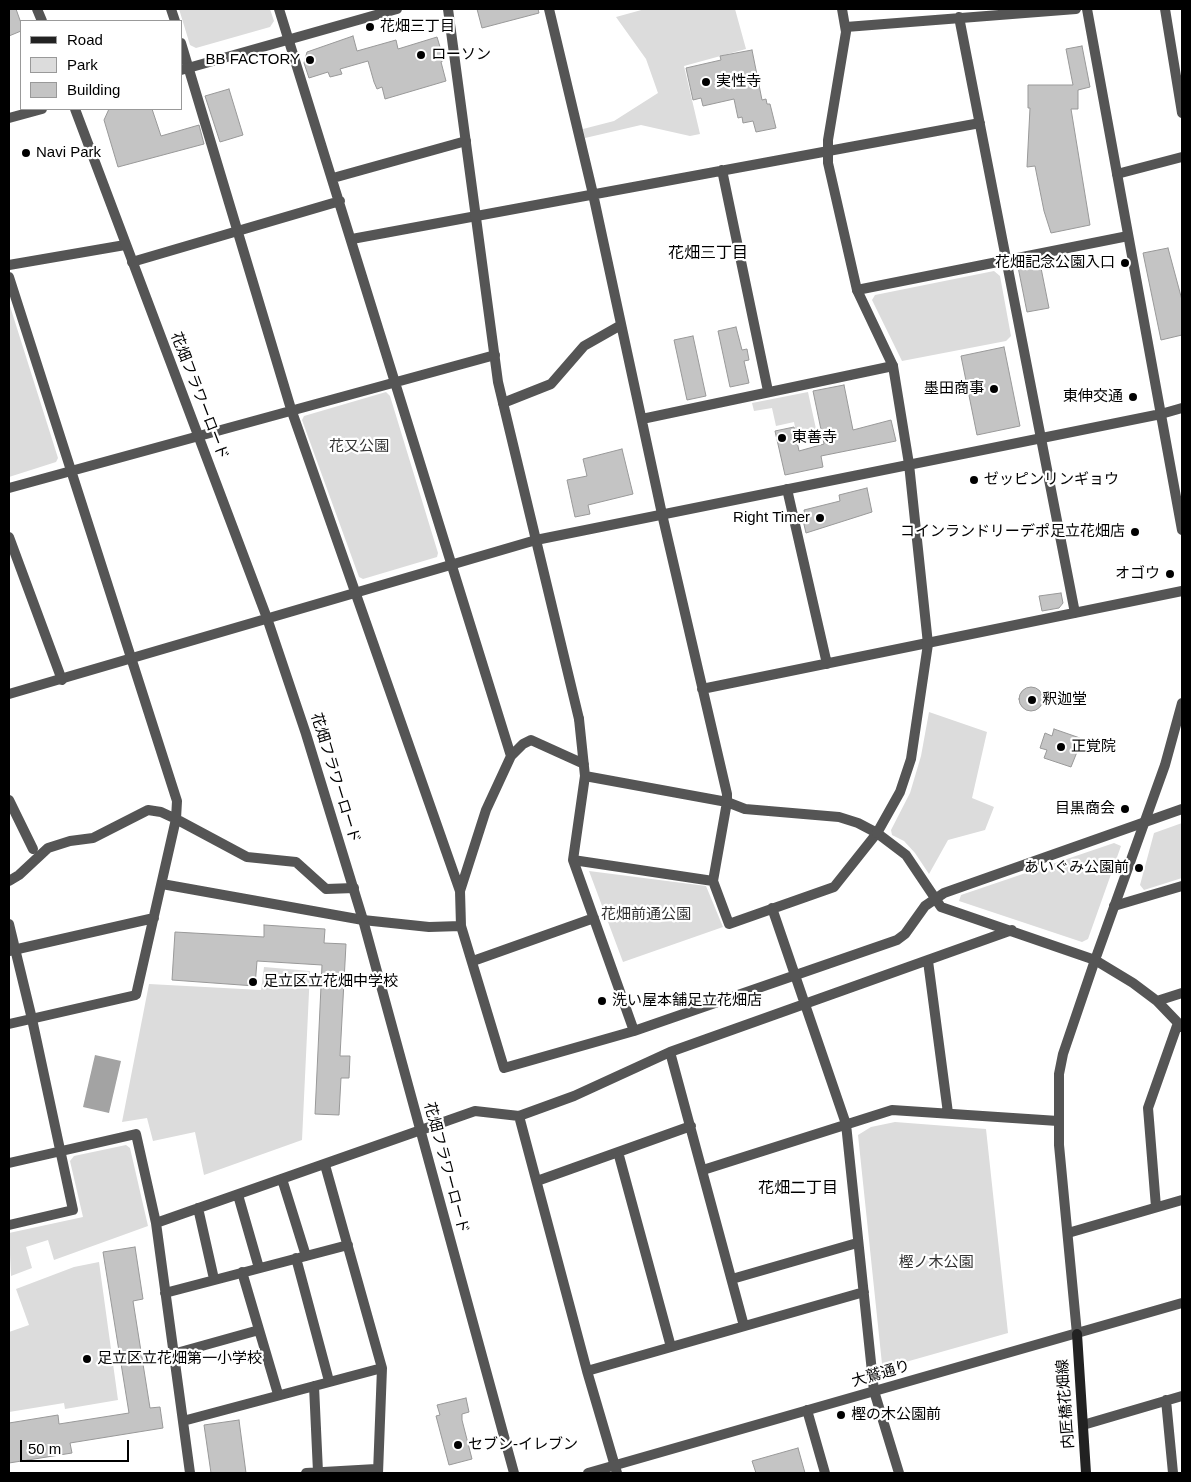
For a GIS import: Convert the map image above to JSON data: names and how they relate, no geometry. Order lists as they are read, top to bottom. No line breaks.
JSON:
{"streets":{"main road":["内匠橋花畑線"],"street":["花畑フラワーロード","大鷲通り"]},"crossings":[["大鷲通り","内匠橋花畑線"]],"districts":["花畑三丁目","花畑二丁目"],"parks":["花又公園","花畑前通公園","樫ノ木公園"],"places":["花畑三丁目","ローソン","BB FACTORY","実性寺","Navi Park","花畑記念公園入口","墨田商事","東伸交通","東善寺","ゼッピンリンギョウ","Right Timer","コインランドリーデポ足立花畑店","オゴウ","釈迦堂","正覚院","目黒商会","あいぐみ公園前","足立区立花畑中学校","洗い屋本舗足立花畑店","足立区立花畑第一小学校","樫の木公園前","セブン-イレブン"],"legend":["Road","Park","Building"],"scale_bar":"50 m"}
